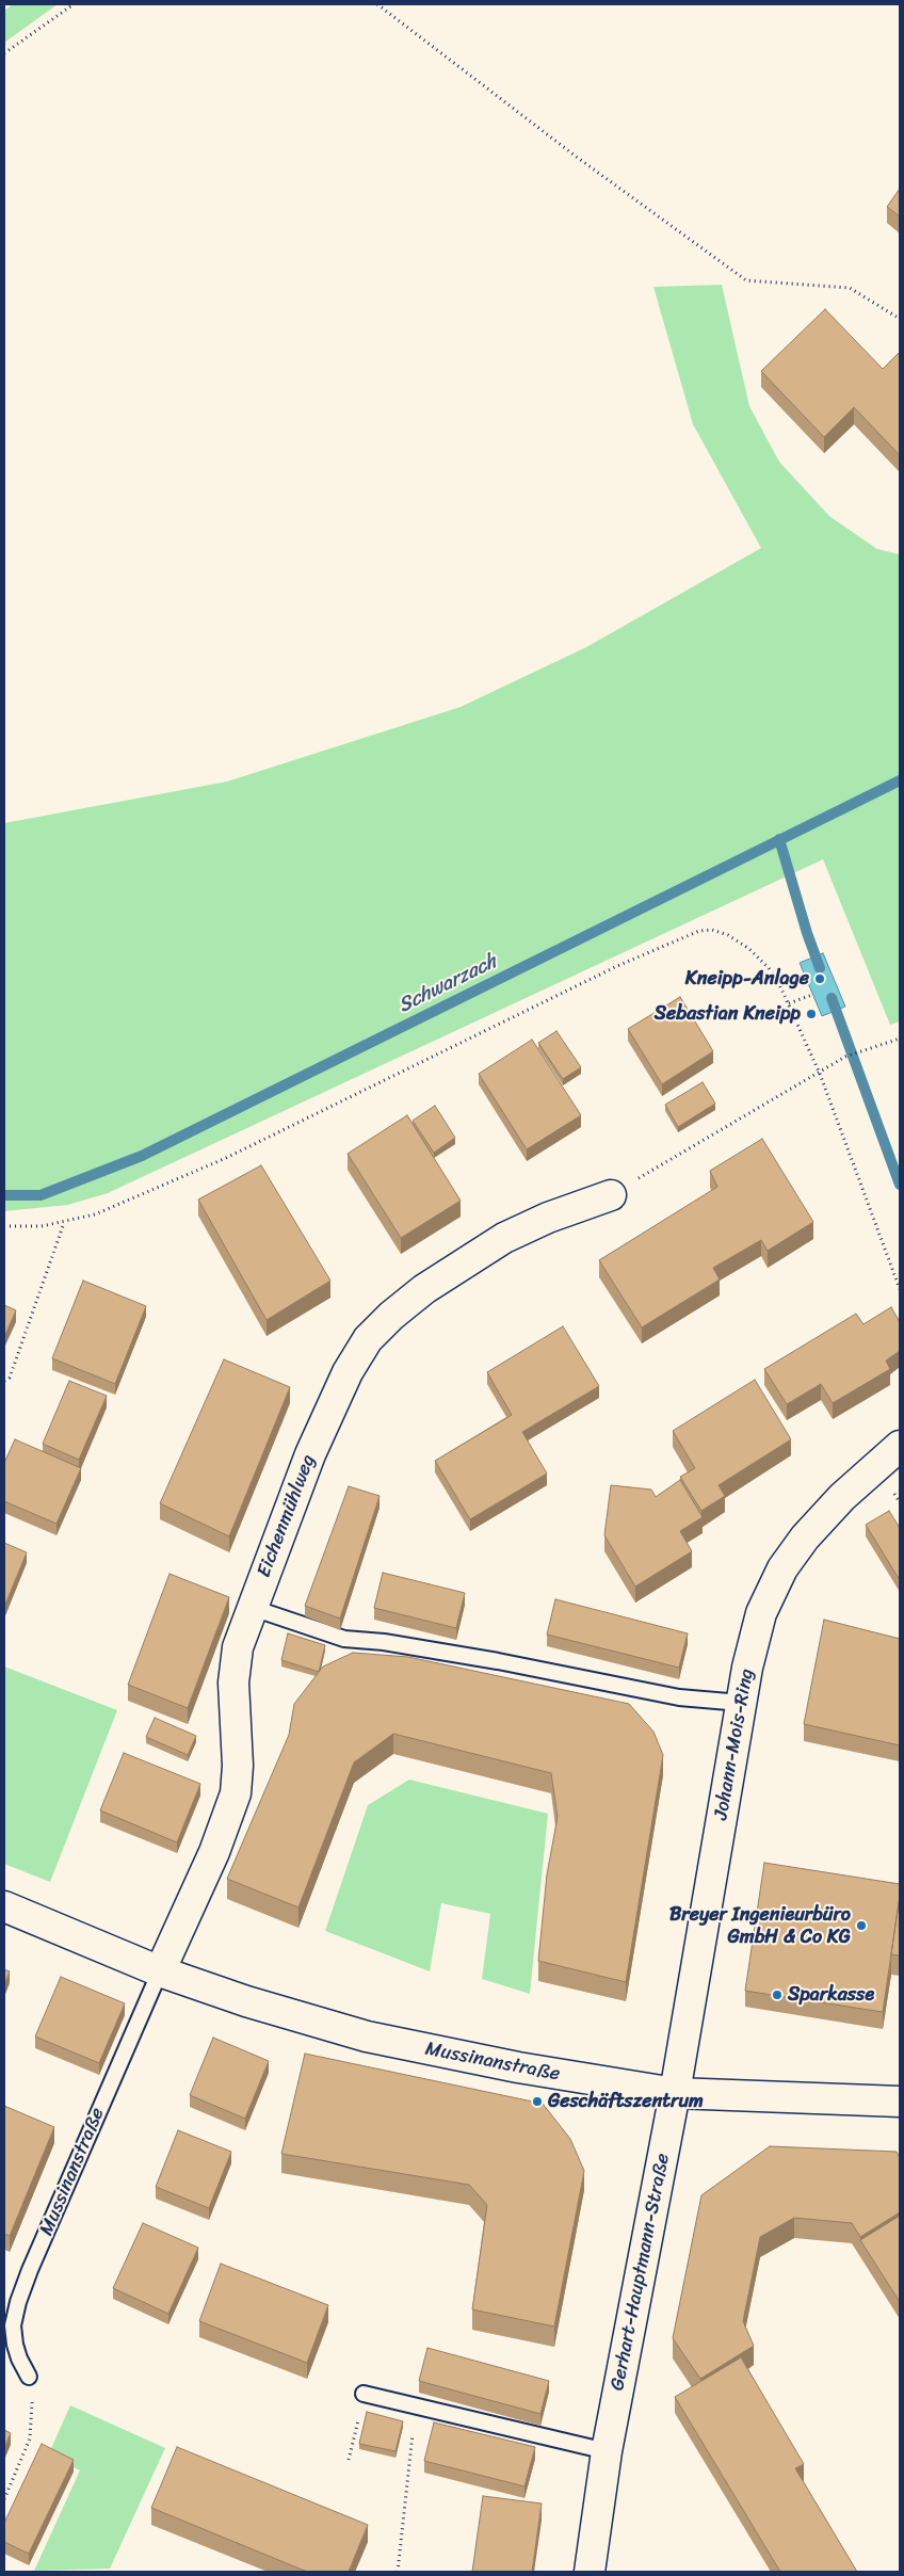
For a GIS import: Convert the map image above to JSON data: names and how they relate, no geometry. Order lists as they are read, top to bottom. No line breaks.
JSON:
{"streets":{"street":["Eichenmühlweg","Johann-Mois-Ring","Mussinanstraße","Gerhart-Hauptmann-Straße"]},"crossings":[["Eichenmühlweg","Mussinanstraße"],["Johann-Mois-Ring","Mussinanstraße"],["Johann-Mois-Ring","Gerhart-Hauptmann-Straße"],["Mussinanstraße","Gerhart-Hauptmann-Straße"]],"water":["Schwarzach"],"places":["Kneipp-Anlage","Sebastian Kneipp","Breyer Ingenieurbüro GmbH & Co KG","Sparkasse","Geschäftszentrum"]}
